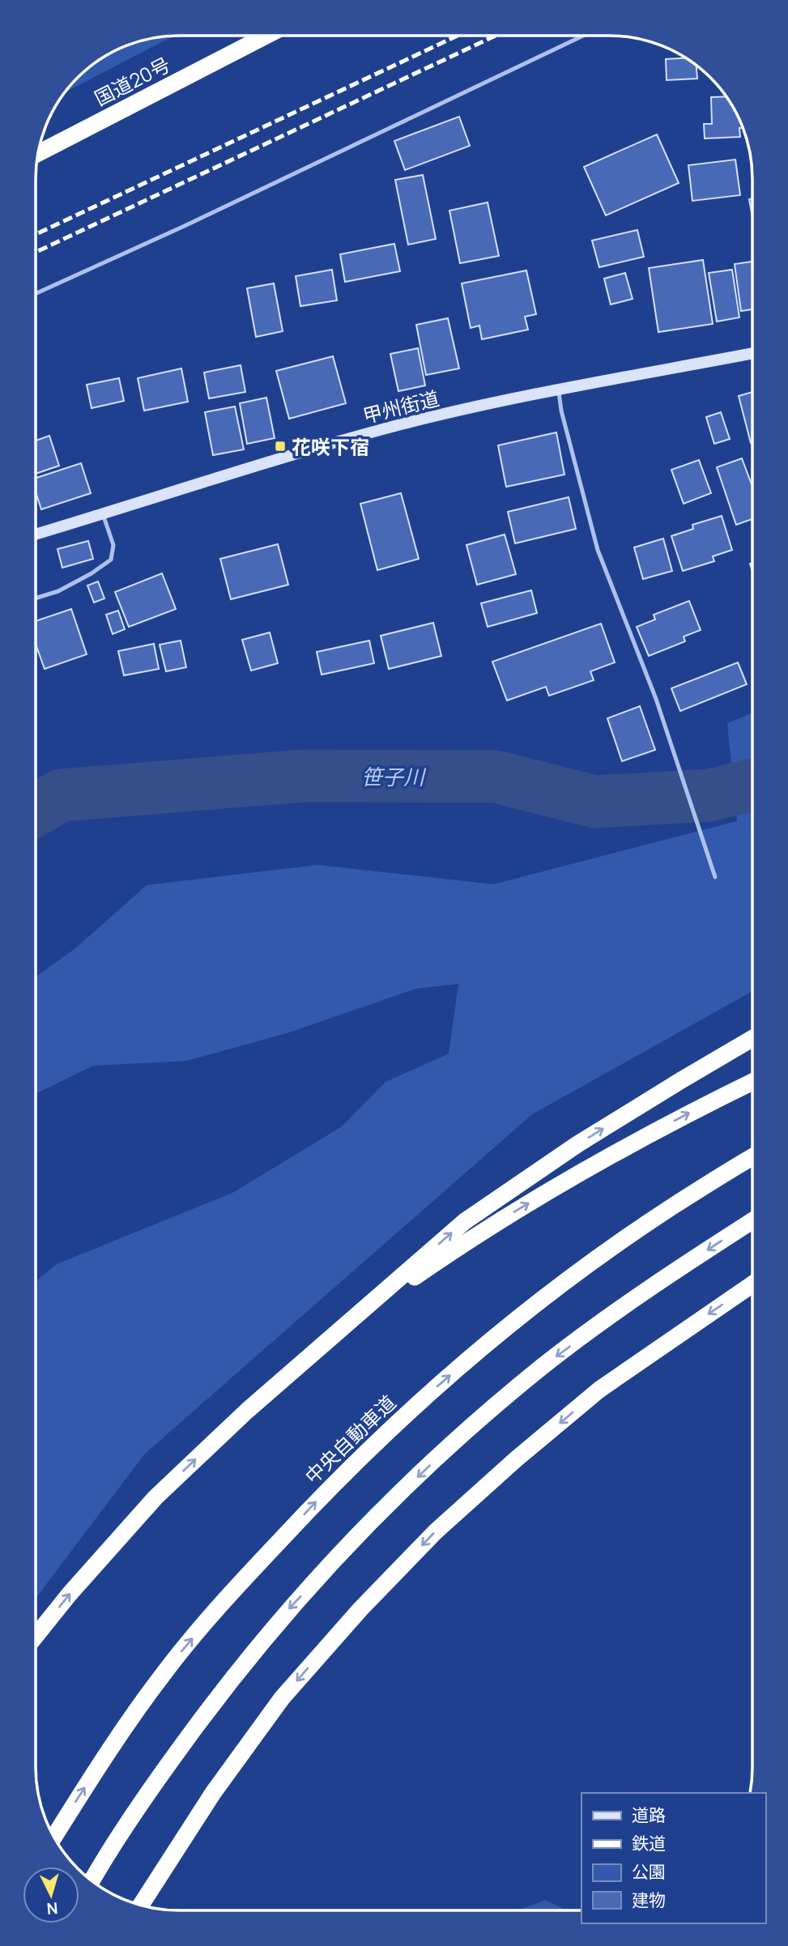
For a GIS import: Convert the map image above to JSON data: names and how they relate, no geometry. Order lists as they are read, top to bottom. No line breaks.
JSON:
{"streets":{"highway":["国道20号","中央自動車道"],"main road":["甲州街道"]},"water":["笹子川"],"places":{"transit":["花咲下宿"]},"legend":["道路","鉄道","公園","建物"],"north":"bottom"}
